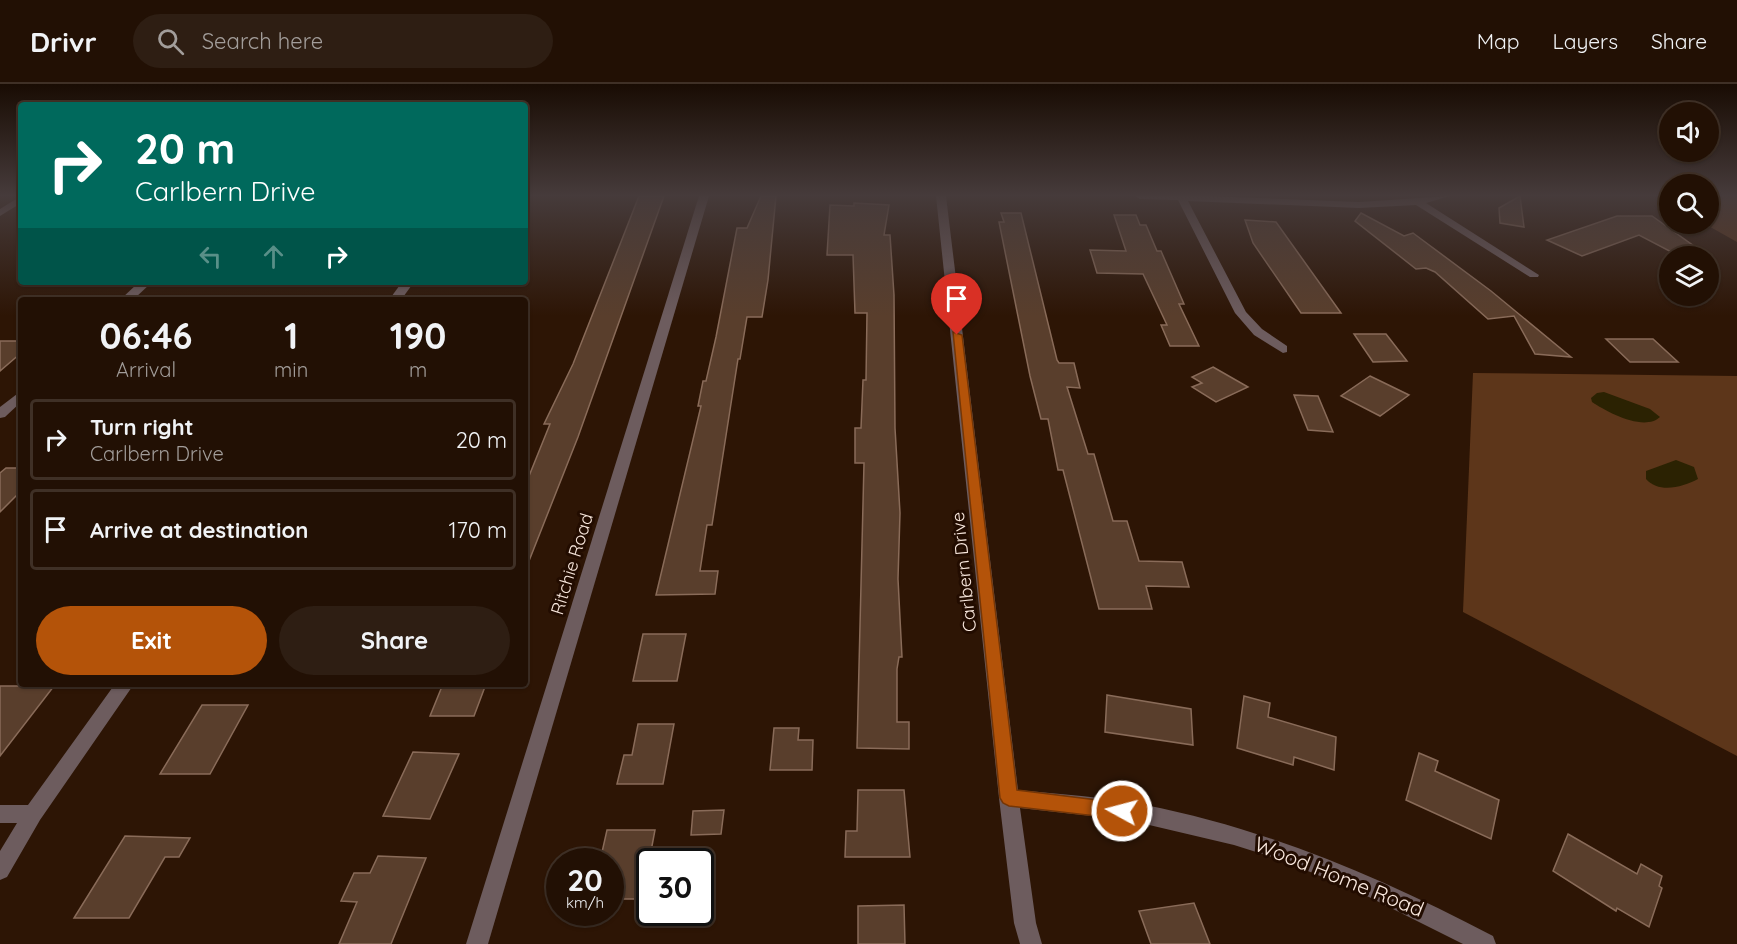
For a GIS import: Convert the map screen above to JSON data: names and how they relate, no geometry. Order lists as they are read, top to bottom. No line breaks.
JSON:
{"streets":{"street":["Ritchie Road","Carlbern Drive","Wood Home Road"]},"crossings":[["Carlbern Drive","Wood Home Road"]],"page":{"header":"Drivr","search":"Search here","nav":["Map","Layers","Share"],"turn":["20 m","Carlbern Drive"],"eta":["06:46","Arrival","1","min","190","m"],"list":[{"name":"Turn right","note":"Carlbern Drive","value":"20 m"},{"name":"Arrive at destination","value":"170 m"}],"buttons":["Exit","Share"],"speed":"20 km/h","limit":"30"}}
